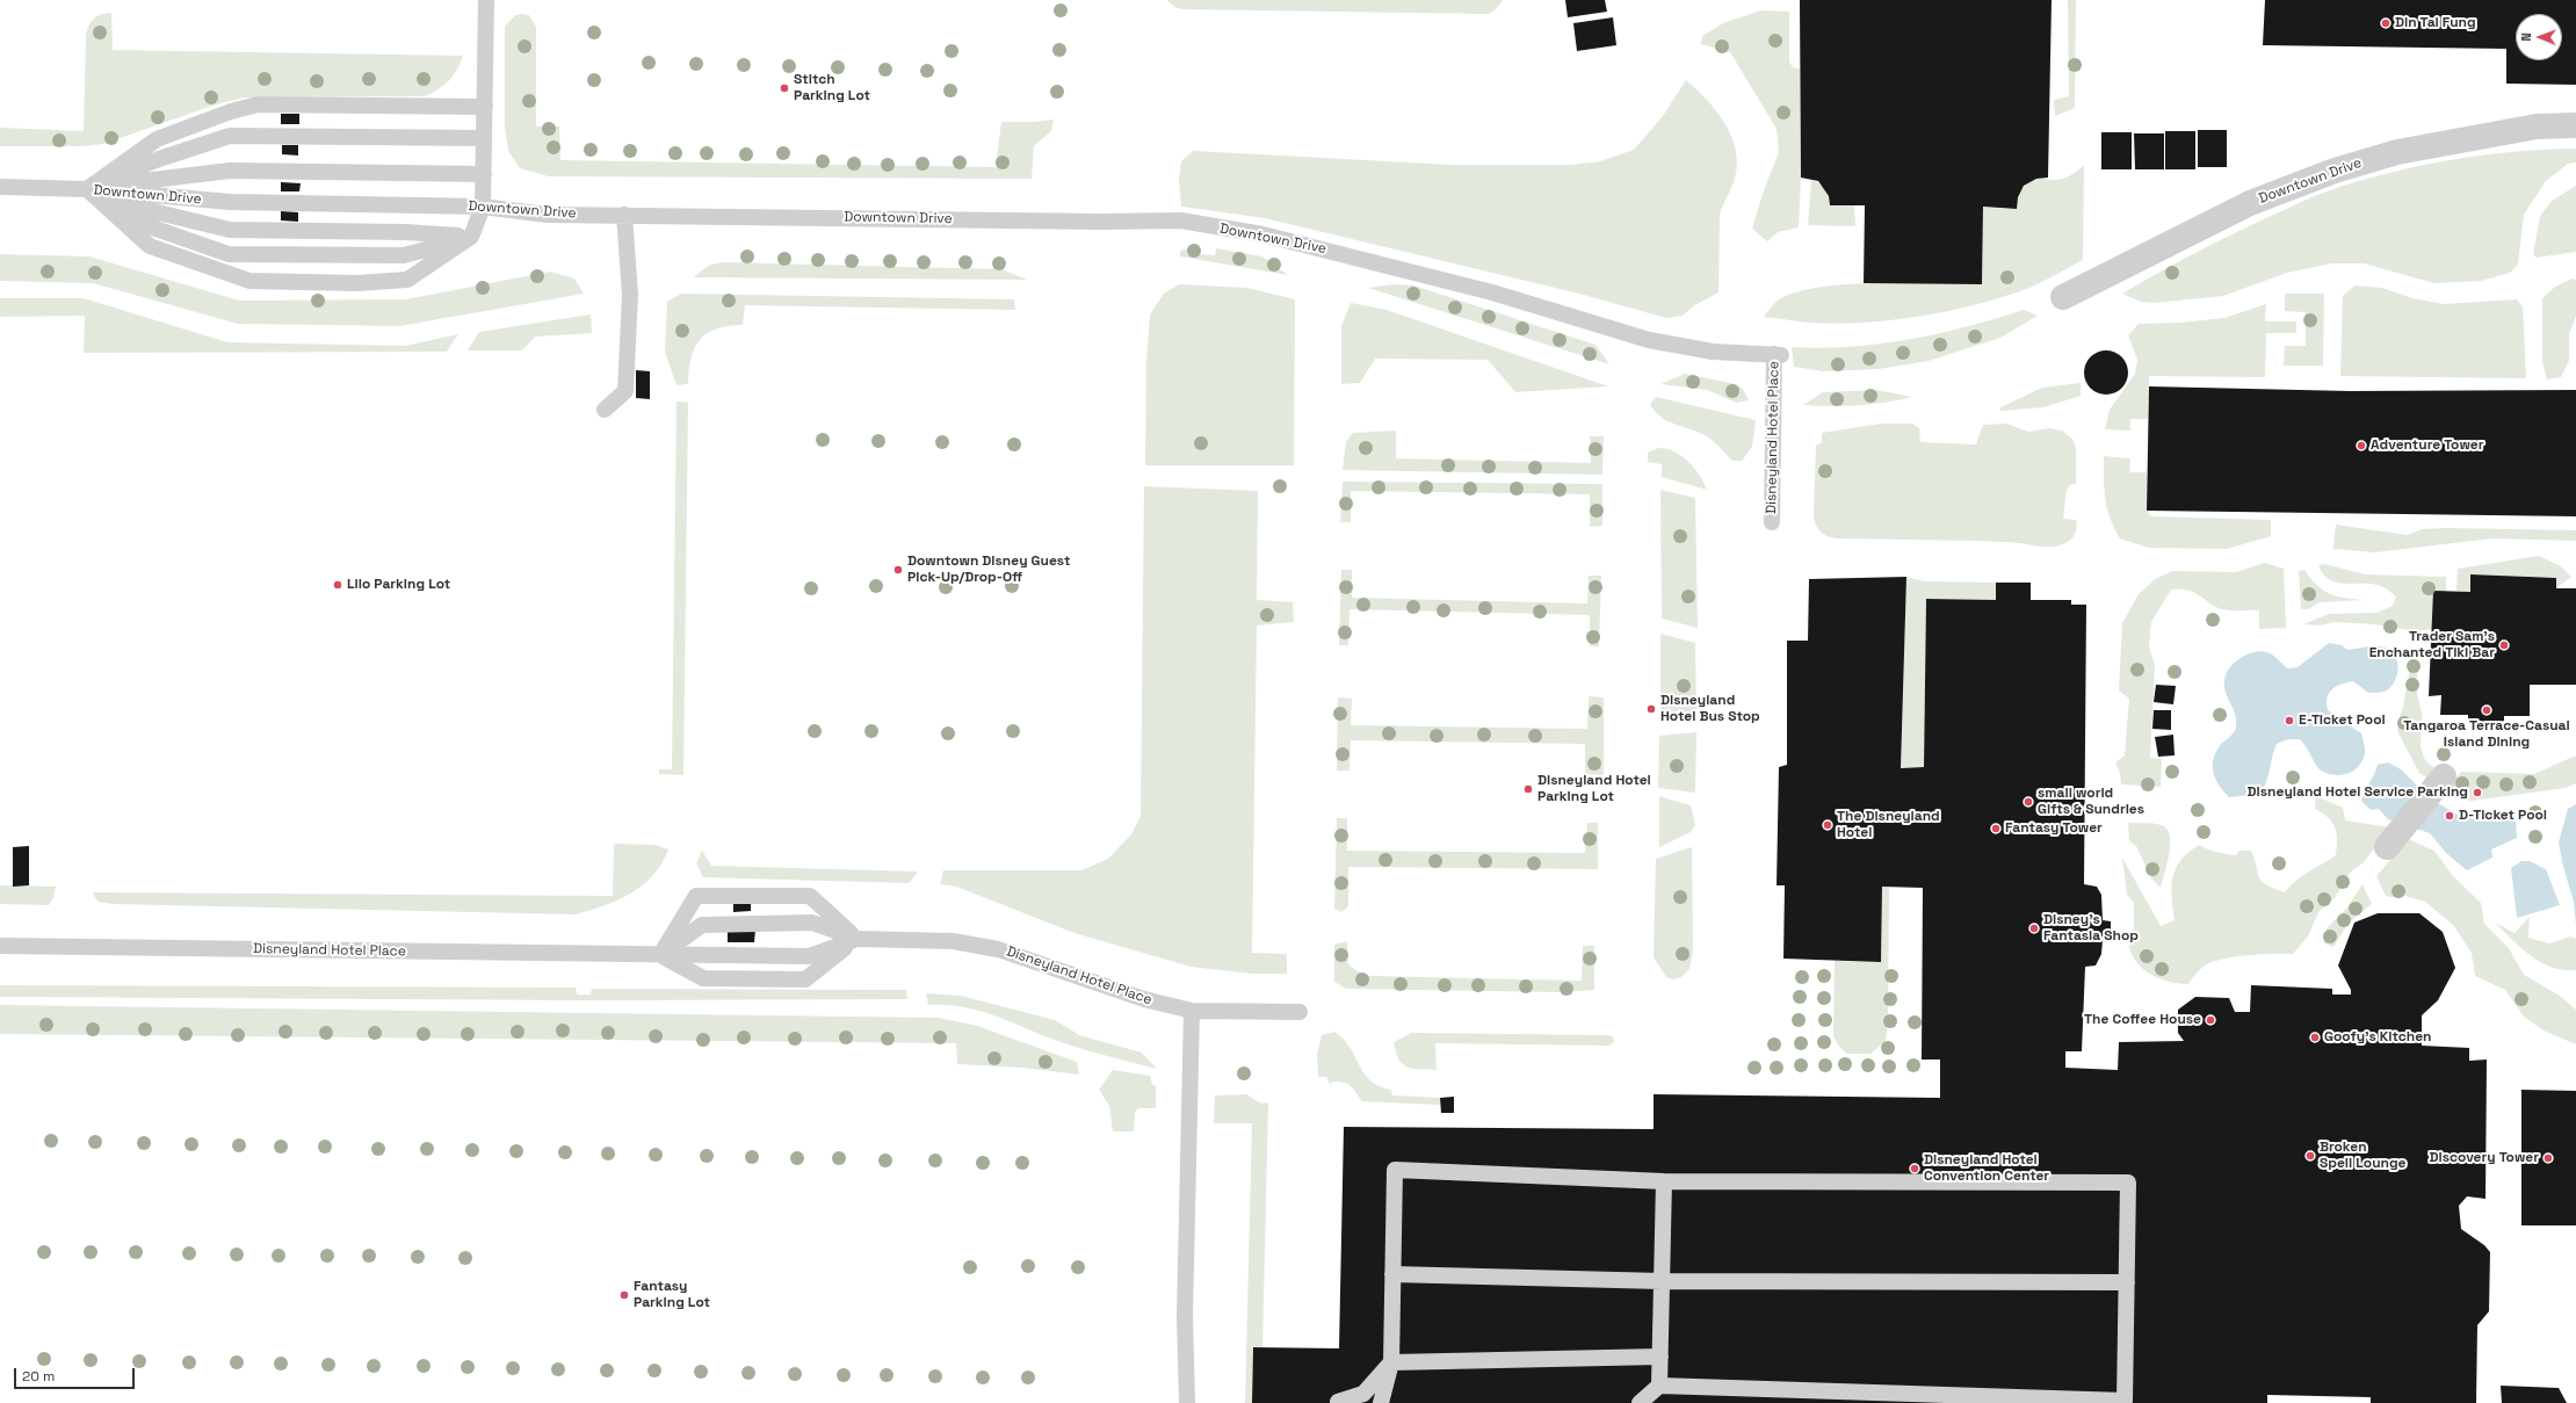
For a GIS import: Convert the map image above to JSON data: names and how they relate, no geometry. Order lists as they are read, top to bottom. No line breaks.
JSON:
{"streets":{"street":["Downtown Drive"],"lane":["Disneyland Hotel Place"]},"crossings":[["Downtown Drive","Disneyland Hotel Place"]],"places":["Din Tai Fung","Stitch Parking Lot","Adventure Tower","Downtown Disney Guest Pick-Up/Drop-Off","Lilo Parking Lot","Trader Sam's Enchanted Tiki Bar","Disneyland Hotel Bus Stop","Tangaroa Terrace-Casual Island Dining","E-Ticket Pool","Disneyland Hotel Parking Lot","Disneyland Hotel Service Parking","small world Gifts & Sundries","D-Ticket Pool","The Disneyland Hotel","Fantasy Tower","Disney's Fantasia Shop","The Coffee House","Goofy's Kitchen","Broken Spell Lounge","Discovery Tower","Disneyland Hotel Convention Center","Fantasy Parking Lot"],"scale_bar":"20 m","north":"left"}
